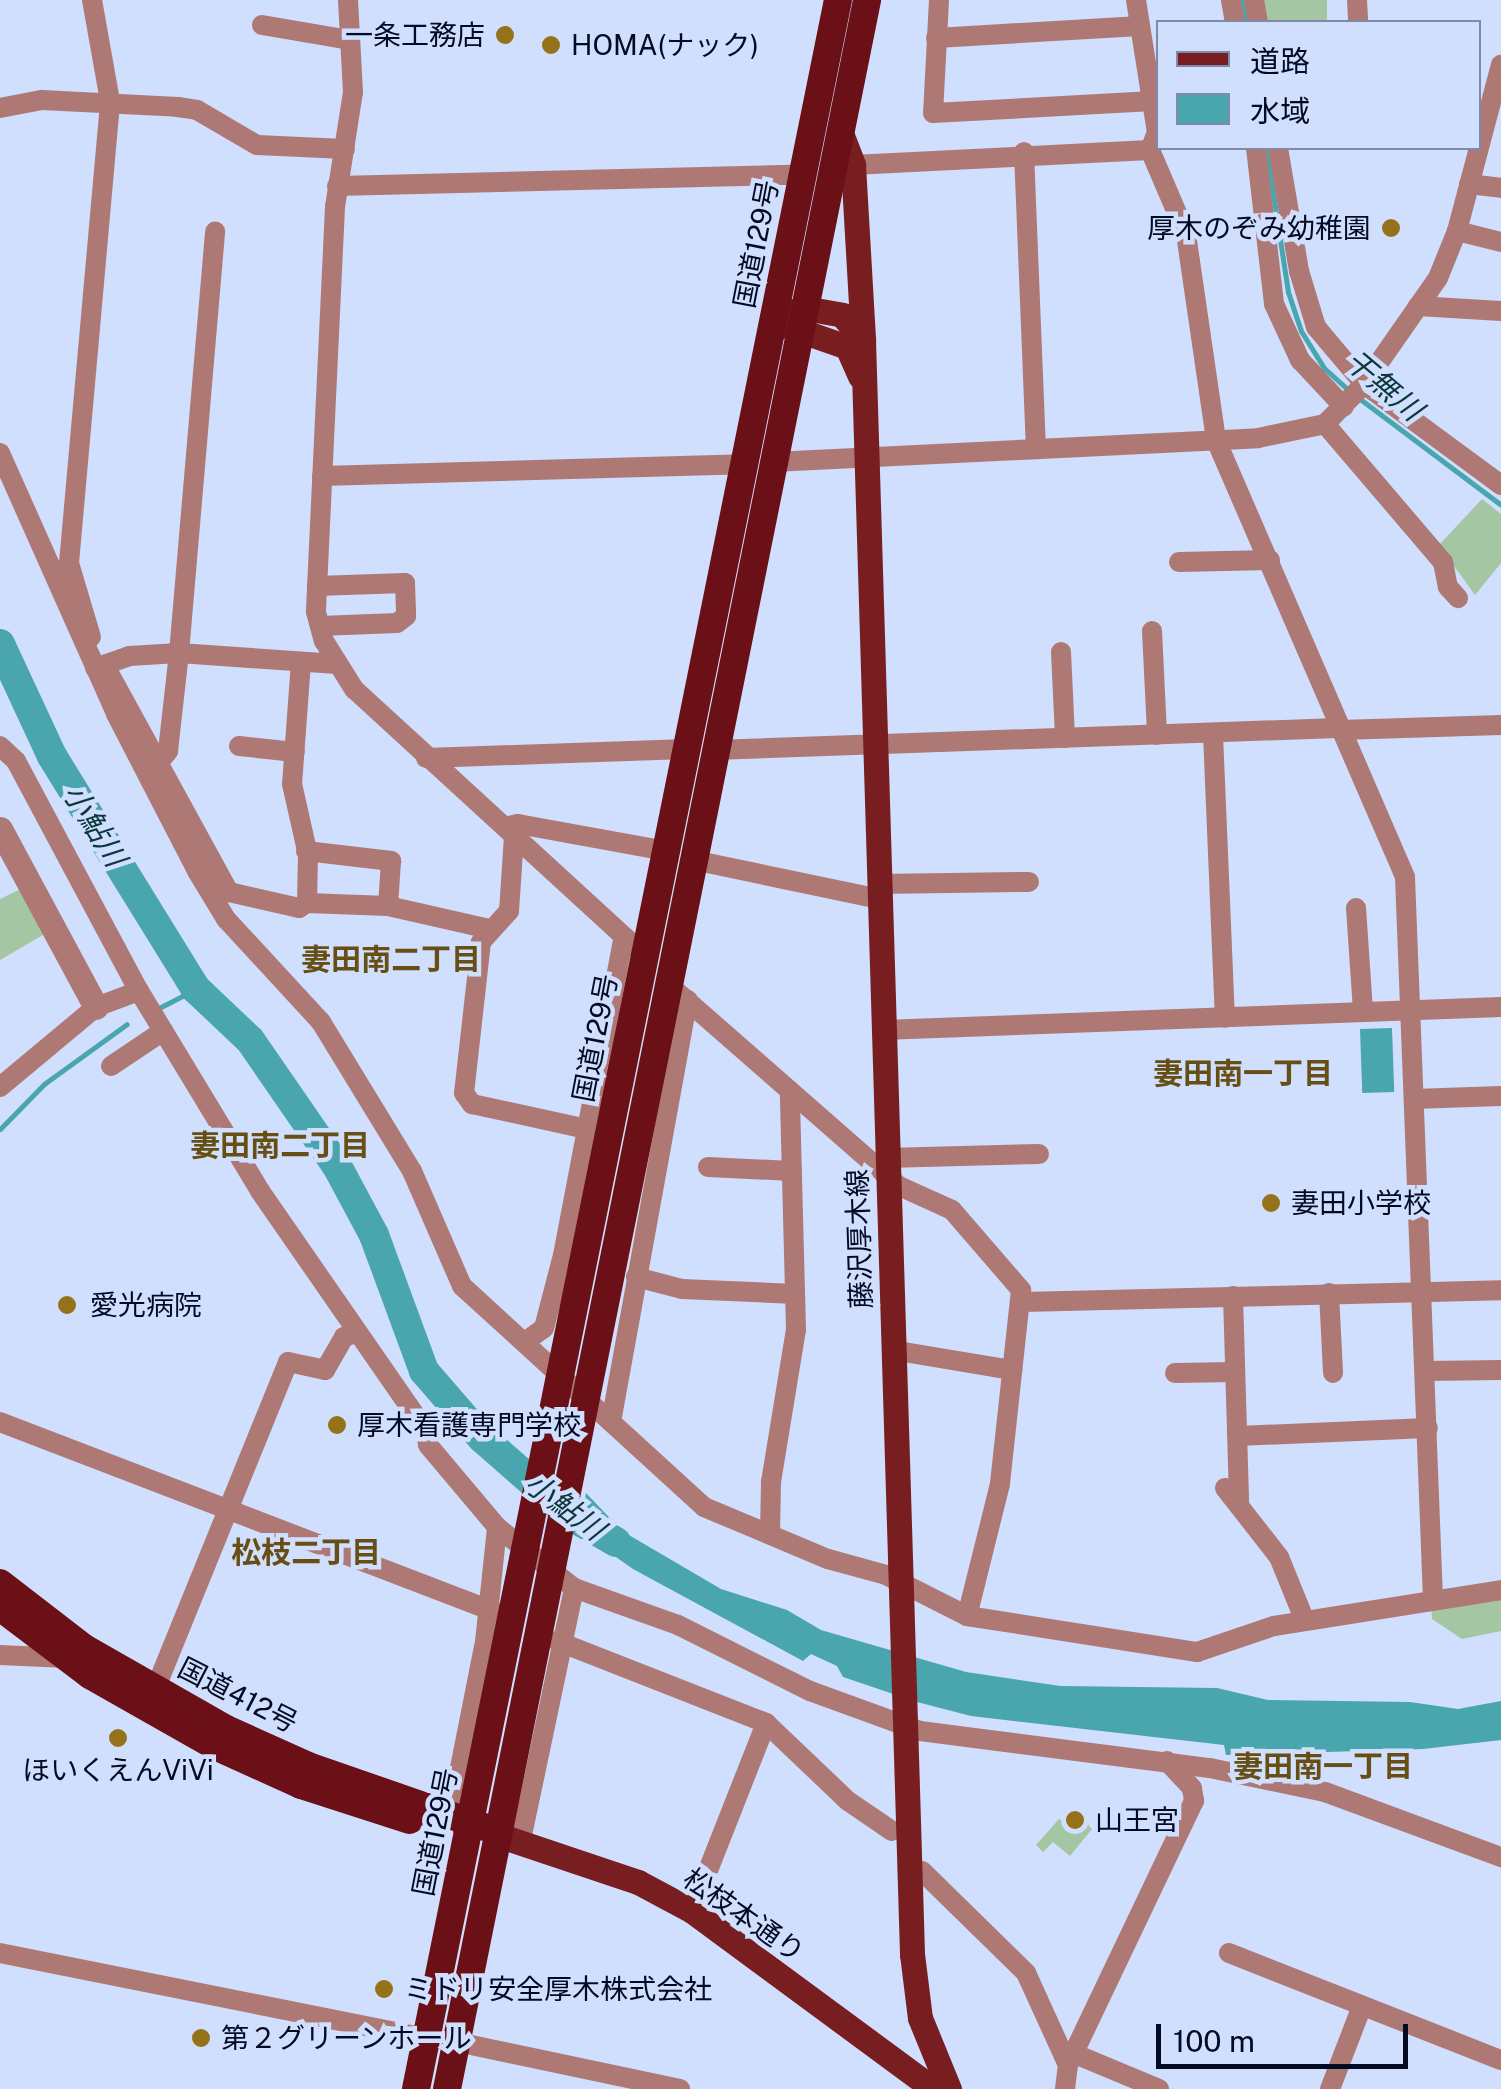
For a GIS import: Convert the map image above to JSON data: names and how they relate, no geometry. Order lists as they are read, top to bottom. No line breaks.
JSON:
{"streets":{"highway":["国道129号","国道412号"],"main road":["藤沢厚木線","松枝本通り"]},"crossings":[["国道129号","藤沢厚木線"],["国道129号","国道412号"],["国道129号","松枝本通り"]],"districts":["妻田南二丁目","妻田南一丁目","妻田南二丁目","松枝二丁目","妻田南一丁目"],"water":["干無川","小鮎川"],"places":["一条工務店","HOMA(ナック)","厚木のぞみ幼稚園","妻田小学校","愛光病院","厚木看護専門学校","ほいくえんViVi","山王宮","ミドリ安全厚木株式会社","第２グリーンホール"],"legend":["道路","水域"],"scale_bar":"100 m"}
